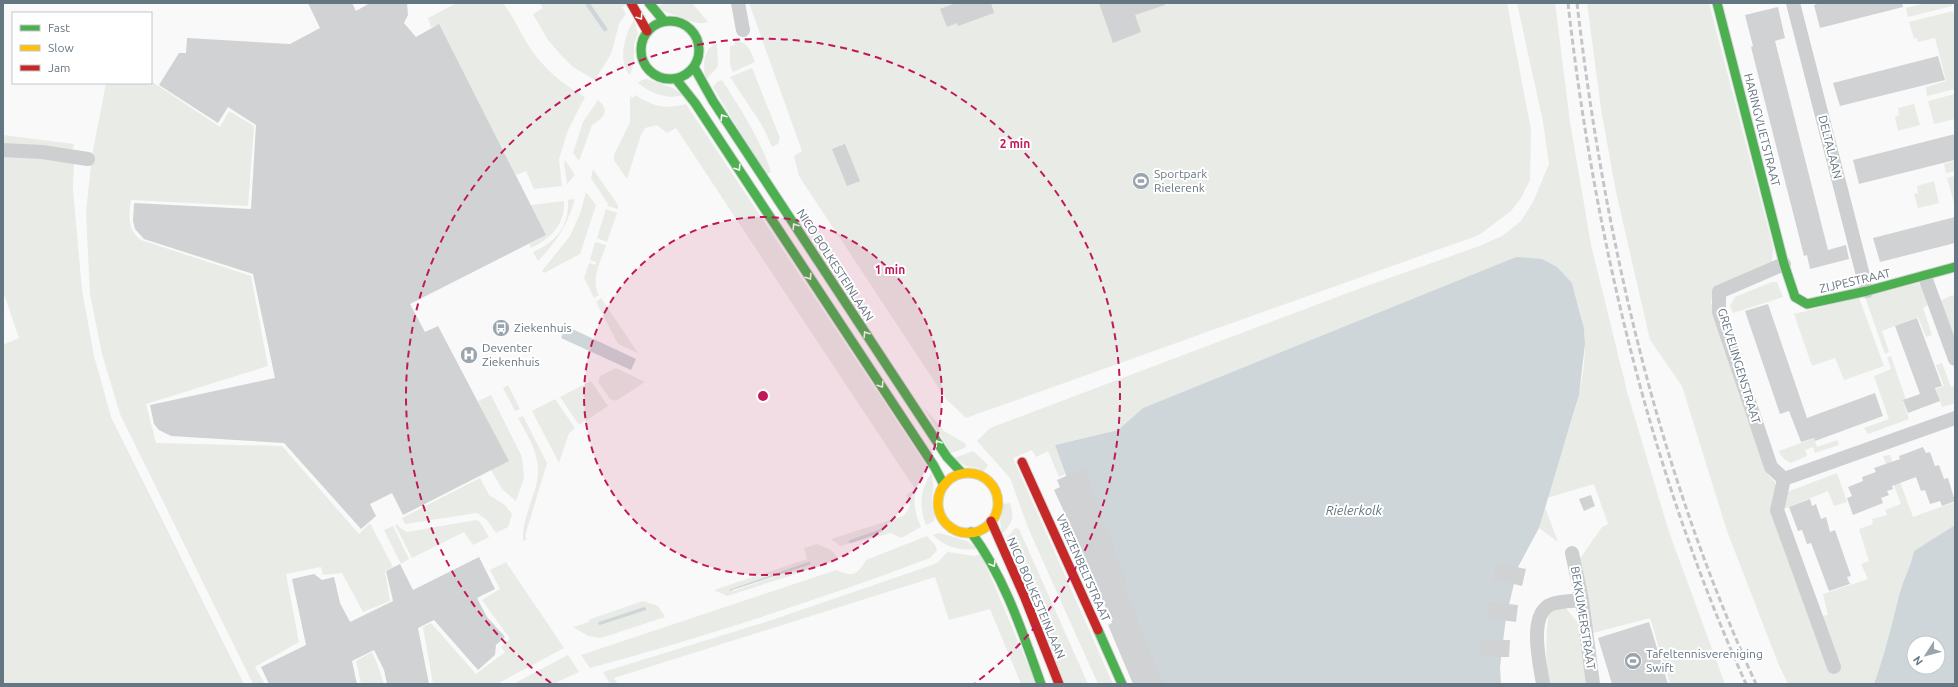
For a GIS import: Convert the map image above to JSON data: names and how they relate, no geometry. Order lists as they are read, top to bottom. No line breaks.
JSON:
{"streets":{"street":["HARINGVLIETSTRAAT","DELTALAAN","NICO BOLKESTEINLAAN","ZIJPESTRAAT","GREVELINGENSTRAAT","VRIEZENBELTSTRAAT","BEKKUMERSTRAAT"]},"crossings":[["HARINGVLIETSTRAAT","ZIJPESTRAAT"],["HARINGVLIETSTRAAT","GREVELINGENSTRAAT"],["DELTALAAN","ZIJPESTRAAT"],["ZIJPESTRAAT","GREVELINGENSTRAAT"]],"water":["Rielerkolk"],"places":{"sports":["Sportpark Rielerenk","Tafeltennisvereniging Swift"],"bus stop":["Ziekenhuis"],"hospital":["Deventer Ziekenhuis"]},"legend":["Fast","Slow","Jam"],"north":"bottom left","rings":["2 min","1 min"]}
